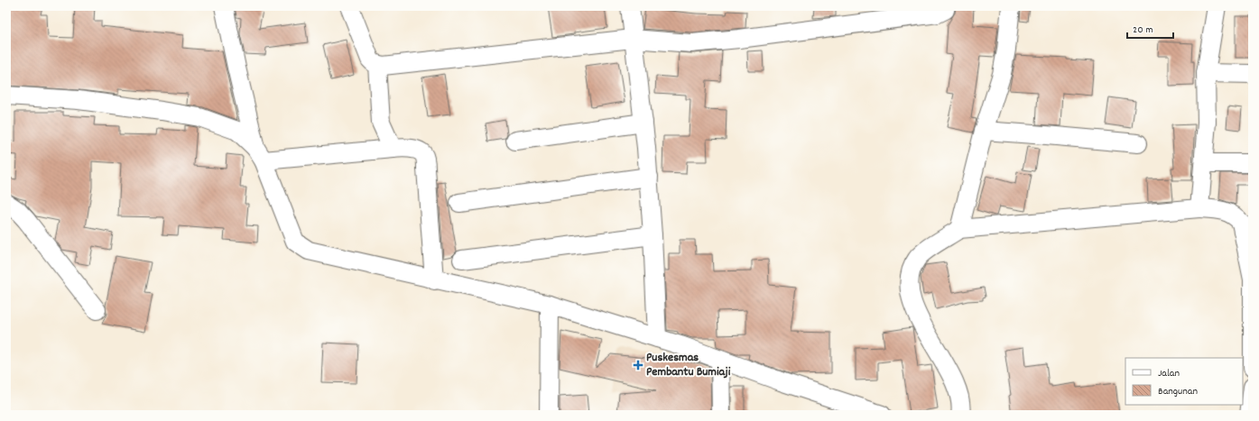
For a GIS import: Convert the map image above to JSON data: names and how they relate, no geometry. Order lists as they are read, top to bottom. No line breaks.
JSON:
{"places":{"health":["Puskesmas Pembantu Bumiaji"]},"legend":["Jalan","Bangunan"],"scale_bar":"20 m"}
